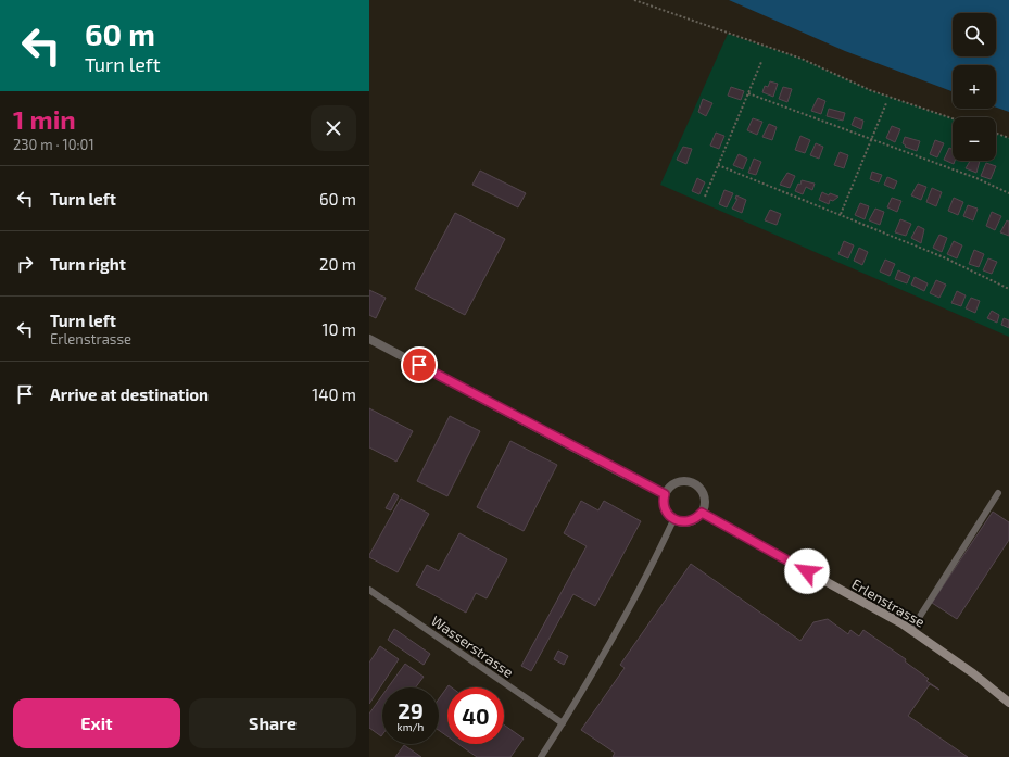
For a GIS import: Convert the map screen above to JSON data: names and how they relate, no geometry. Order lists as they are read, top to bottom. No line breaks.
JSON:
{"streets":{"street":["Erlenstrasse"],"lane":["Wasserstrasse"]},"page":{"turn":["60 m","Turn left"],"map_buttons":["+","−"],"heading":["1 min","230 m · 10:01"],"list":[{"name":"Turn left","value":"60 m"},{"name":"Turn right","value":"20 m"},{"name":"Turn left","note":"Erlenstrasse","value":"10 m"},{"name":"Arrive at destination","value":"140 m"}],"speed":"29 km/h","limit":"40","buttons":["Exit","Share"]}}
